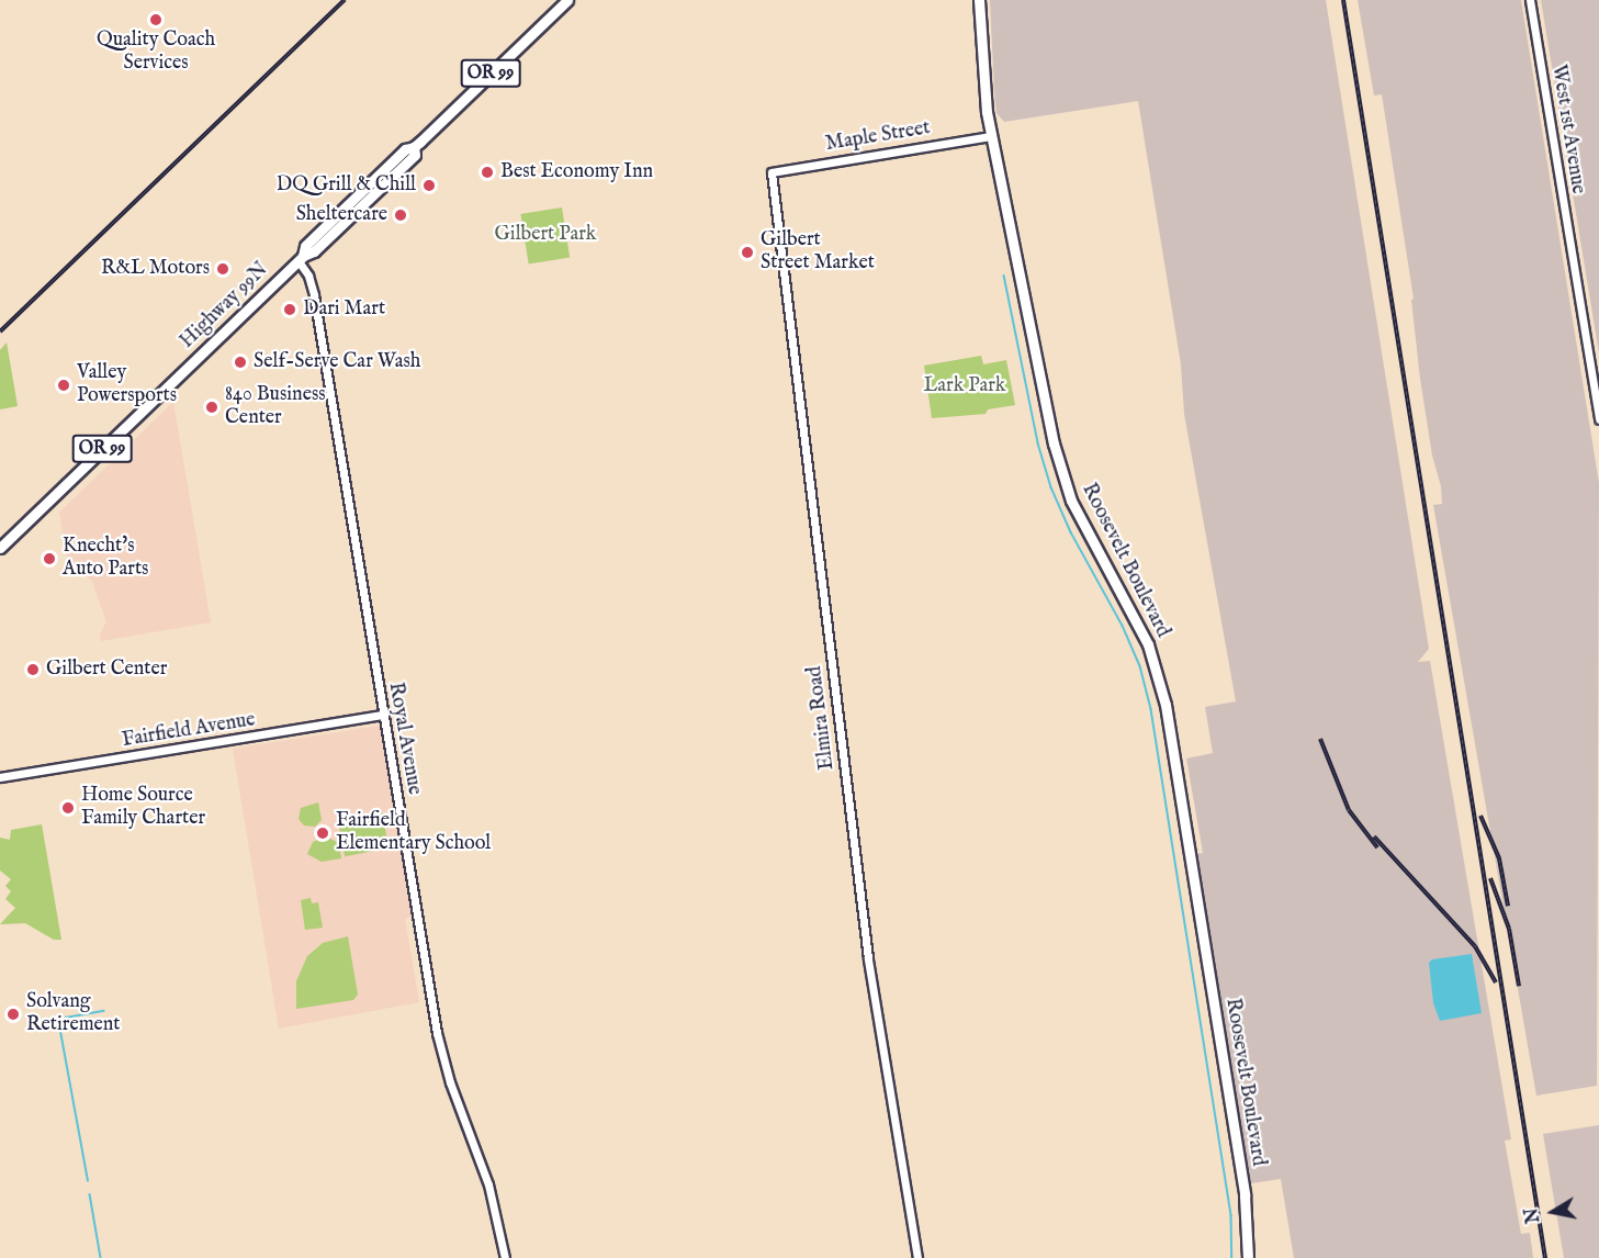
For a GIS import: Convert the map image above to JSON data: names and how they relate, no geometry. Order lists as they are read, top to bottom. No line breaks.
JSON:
{"streets":{"main road":["OR 99","Highway 99N","Roosevelt Boulevard"],"street":["West 1st Avenue","Maple Street","Elmira Road","Fairfield Avenue","Royal Avenue"]},"crossings":[["Maple Street","Roosevelt Boulevard"],["Maple Street","Elmira Road"],["Highway 99N","Royal Avenue"],["Fairfield Avenue","Royal Avenue"]],"parks":["Gilbert Park","Lark Park"],"places":["Quality Coach Services","Best Economy Inn","DQ Grill & Chill","Sheltercare","Gilbert Street Market","R&L Motors","Dari Mart","Self-Serve Car Wash","Valley Powersports","840 Business Center","Knecht's Auto Parts","Gilbert Center","Home Source Family Charter","Fairfield Elementary School","Solvang Retirement"],"north":"left"}
